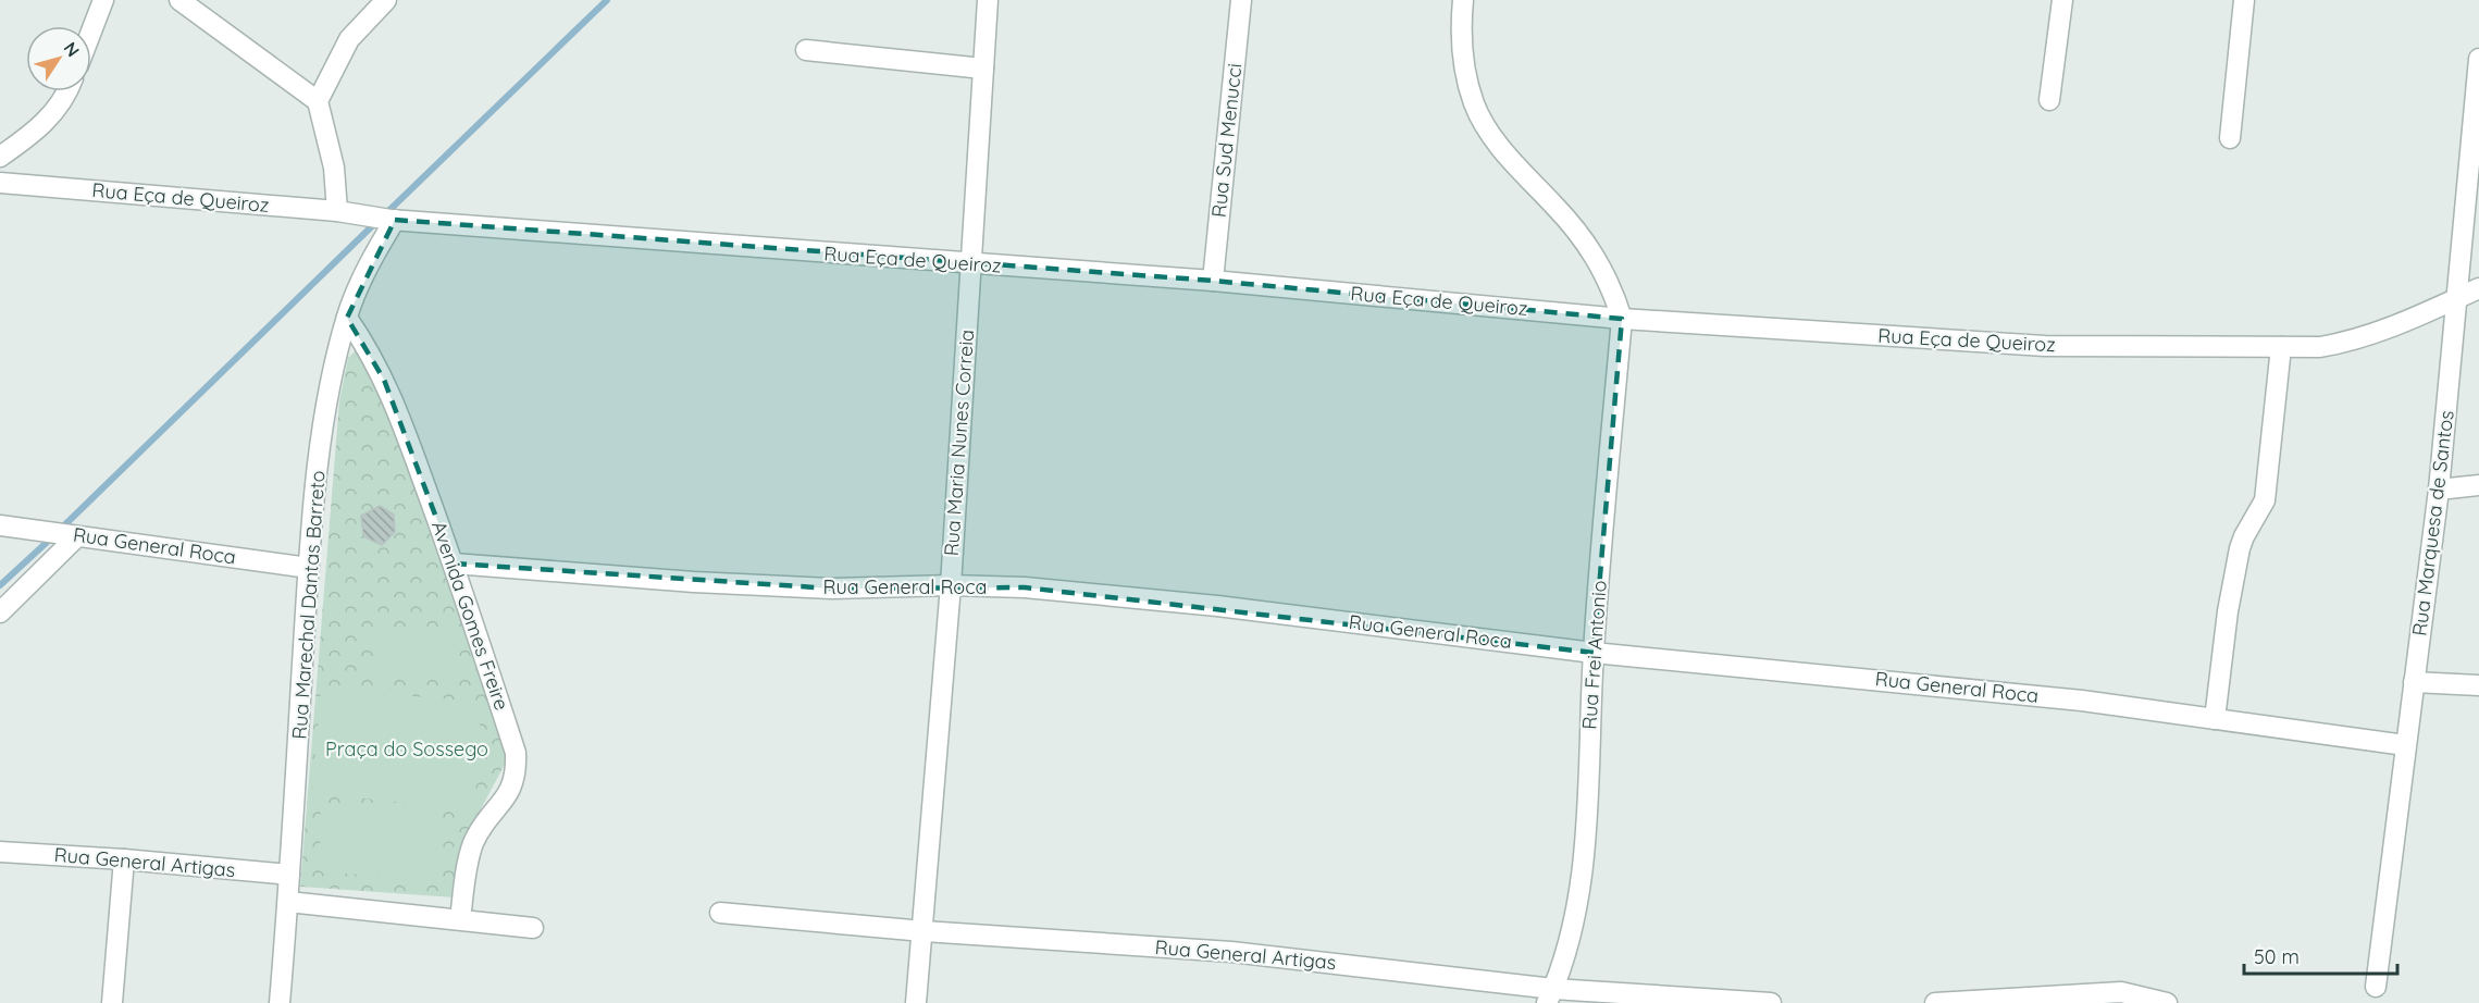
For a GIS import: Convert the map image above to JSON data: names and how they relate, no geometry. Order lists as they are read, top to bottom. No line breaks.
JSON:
{"streets":{"street":["Rua Sud Menucci","Rua Eça de Queiroz","Rua Maria Nunes Correia","Rua Marquesa de Santos","Rua General Roca","Rua Marechal Dantas Barreto","Avenida Gomes Freire","Rua Frei Antonio","Rua General Artigas"]},"crossings":[["Rua Sud Menucci","Rua Eça de Queiroz"],["Rua Eça de Queiroz","Rua Maria Nunes Correia"],["Rua Eça de Queiroz","Rua Marquesa de Santos"],["Rua Eça de Queiroz","Rua Marechal Dantas Barreto"],["Rua Eça de Queiroz","Rua Frei Antonio"],["Rua Maria Nunes Correia","Rua General Roca"],["Rua Maria Nunes Correia","Rua General Artigas"],["Rua Marquesa de Santos","Rua General Roca"],["Rua General Roca","Rua Marechal Dantas Barreto"],["Rua General Roca","Avenida Gomes Freire"],["Rua General Roca","Rua Frei Antonio"],["Rua Marechal Dantas Barreto","Avenida Gomes Freire"],["Rua Marechal Dantas Barreto","Rua General Artigas"],["Rua Frei Antonio","Rua General Artigas"]],"parks":["Praça do Sossego"],"scale_bar":"50 m","north":"top right"}
